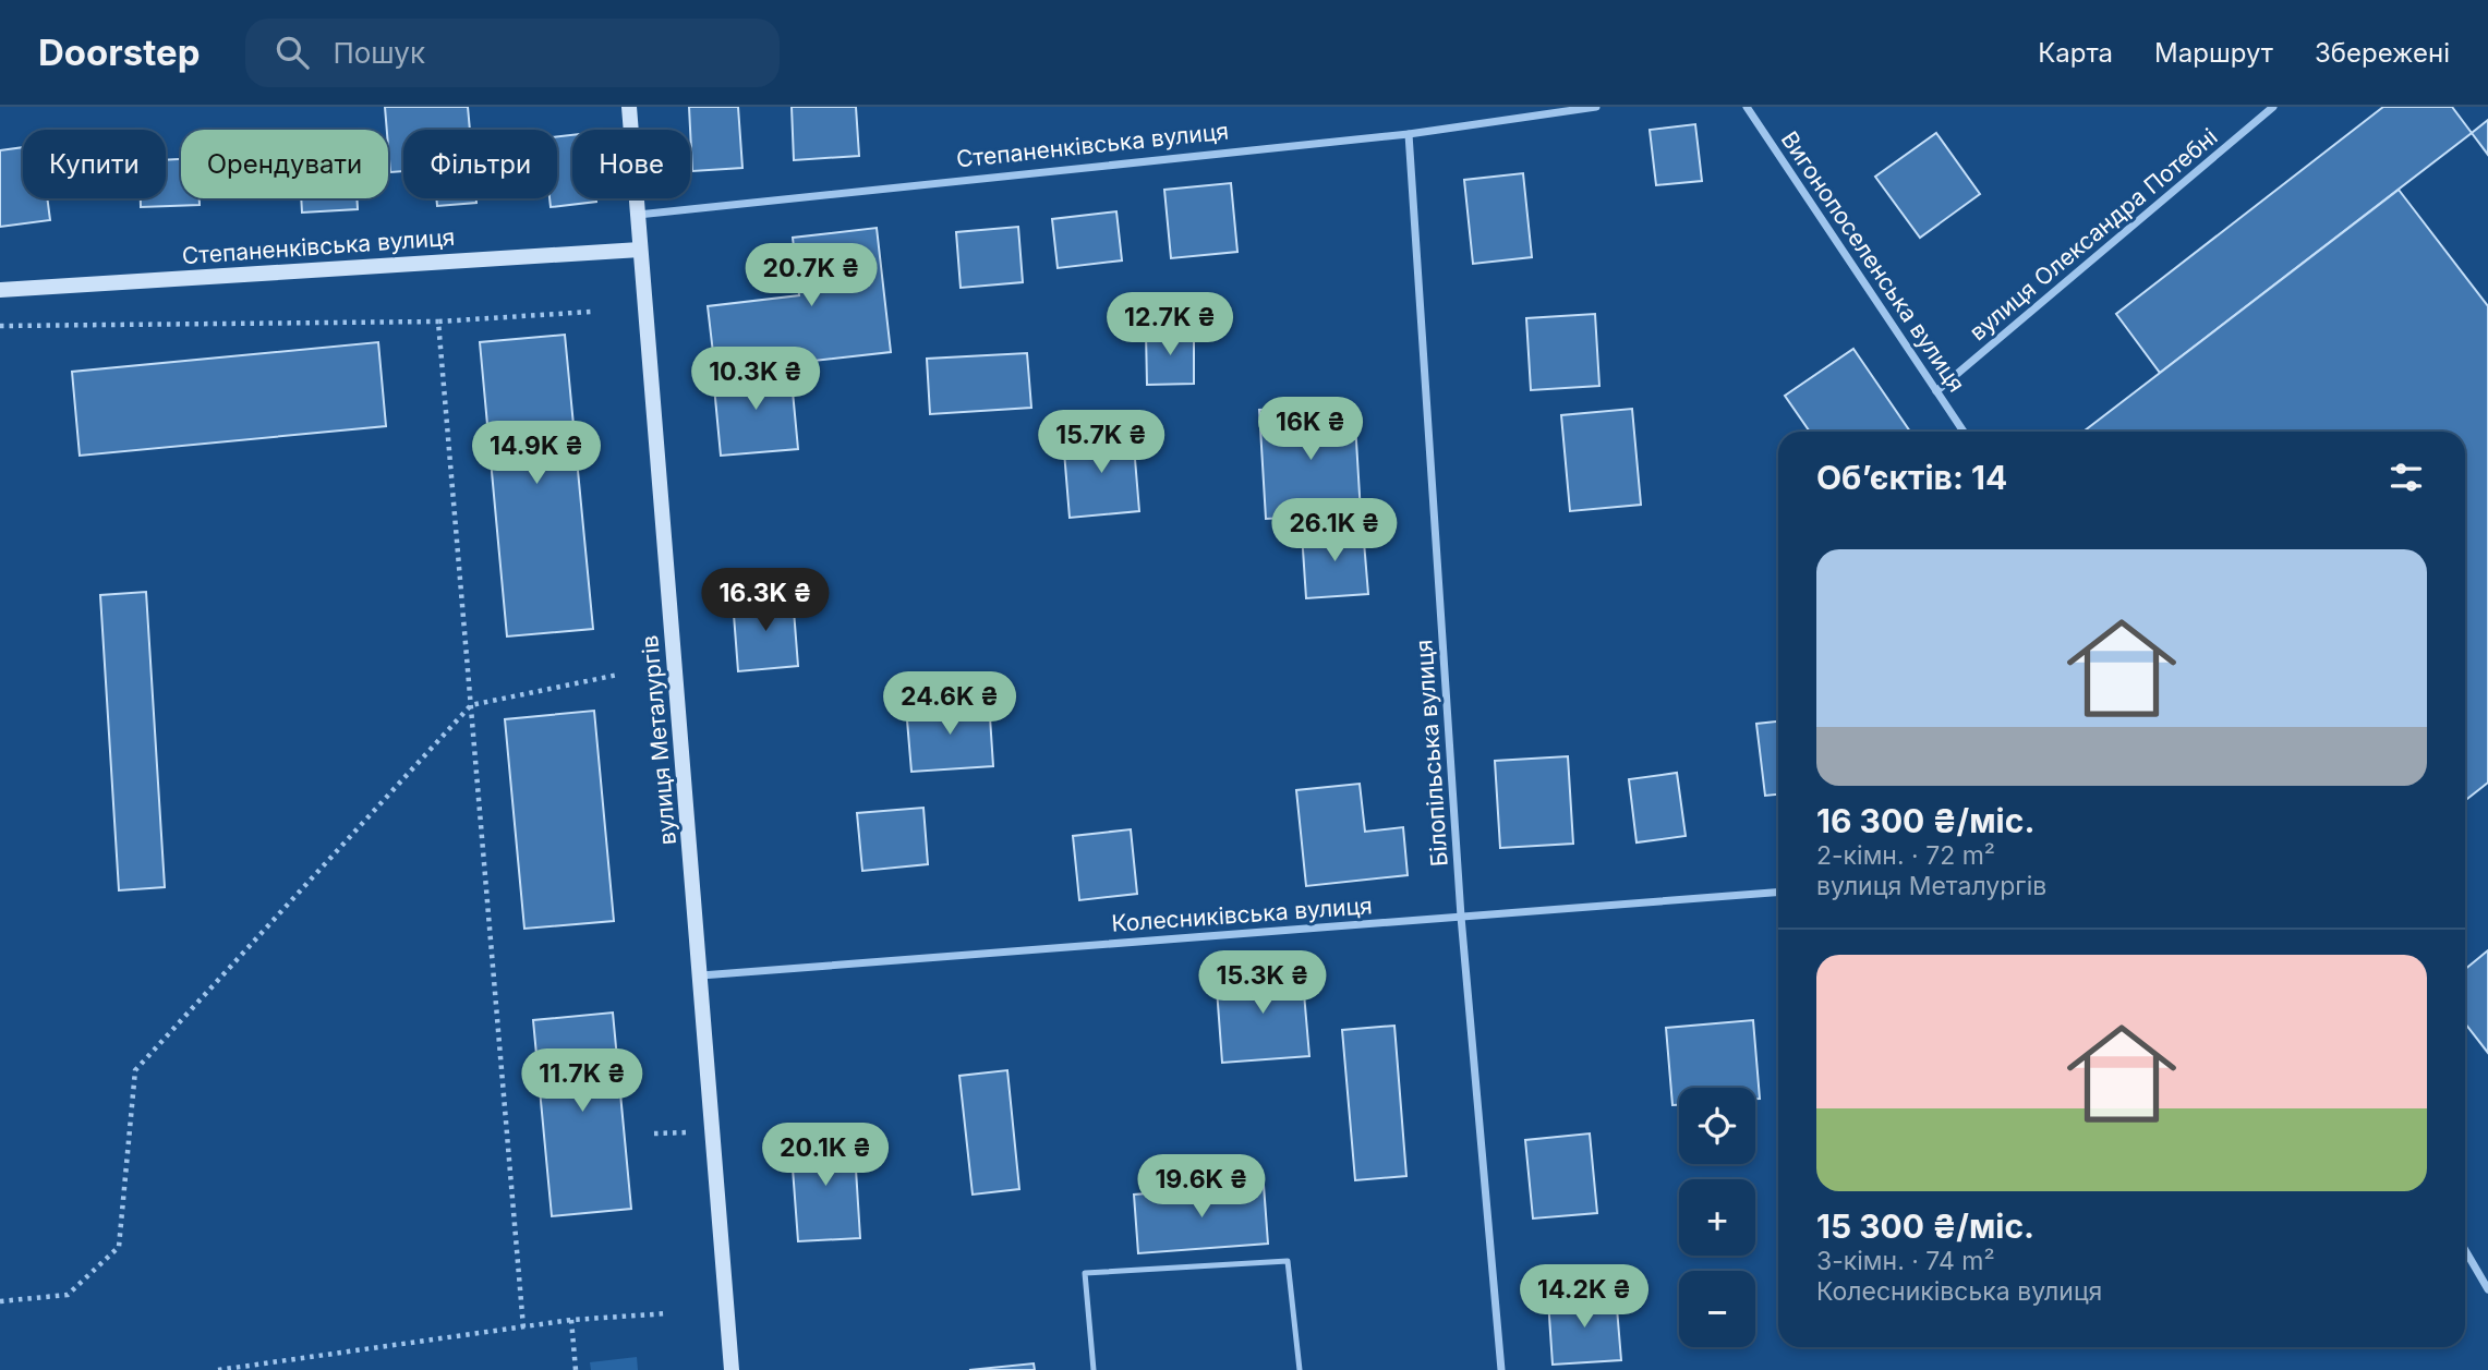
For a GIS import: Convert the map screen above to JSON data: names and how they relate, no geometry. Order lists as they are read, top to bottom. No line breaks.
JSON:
{"streets":{"main road":["Степаненківська вулиця","вулиця Металургів"],"street":["вулиця Олександра Потебні","Вигонопоселенська вулиця","Білопільська вулиця","Колесниківська вулиця"]},"crossings":[["Степаненківська вулиця","вулиця Металургів"],["Степаненківська вулиця","Білопільська вулиця"],["вулиця Олександра Потебні","Вигонопоселенська вулиця"],["вулиця Металургів","Колесниківська вулиця"],["Білопільська вулиця","Колесниківська вулиця"]],"page":{"header":"Doorstep","search":"Пошук","nav":["Карта","Маршрут","Збережені"],"chip":["Купити","Орендувати","Фільтри","Нове"],"price":["20.7K ₴","12.7K ₴","10.3K ₴","16K ₴","15.7K ₴","14.9K ₴","26.1K ₴","16.3K ₴","24.6K ₴","15.3K ₴","11.7K ₴","20.1K ₴","19.6K ₴","14.2K ₴"],"heading":"Об’єктів: 14","list":[{"name":"16 300 ₴/міс.","note":"2-кімн. · 72 m² · вулиця Металургів"},{"name":"15 300 ₴/міс.","note":"3-кімн. · 74 m² · Колесниківська вулиця"}],"map_buttons":["+","−"]}}
